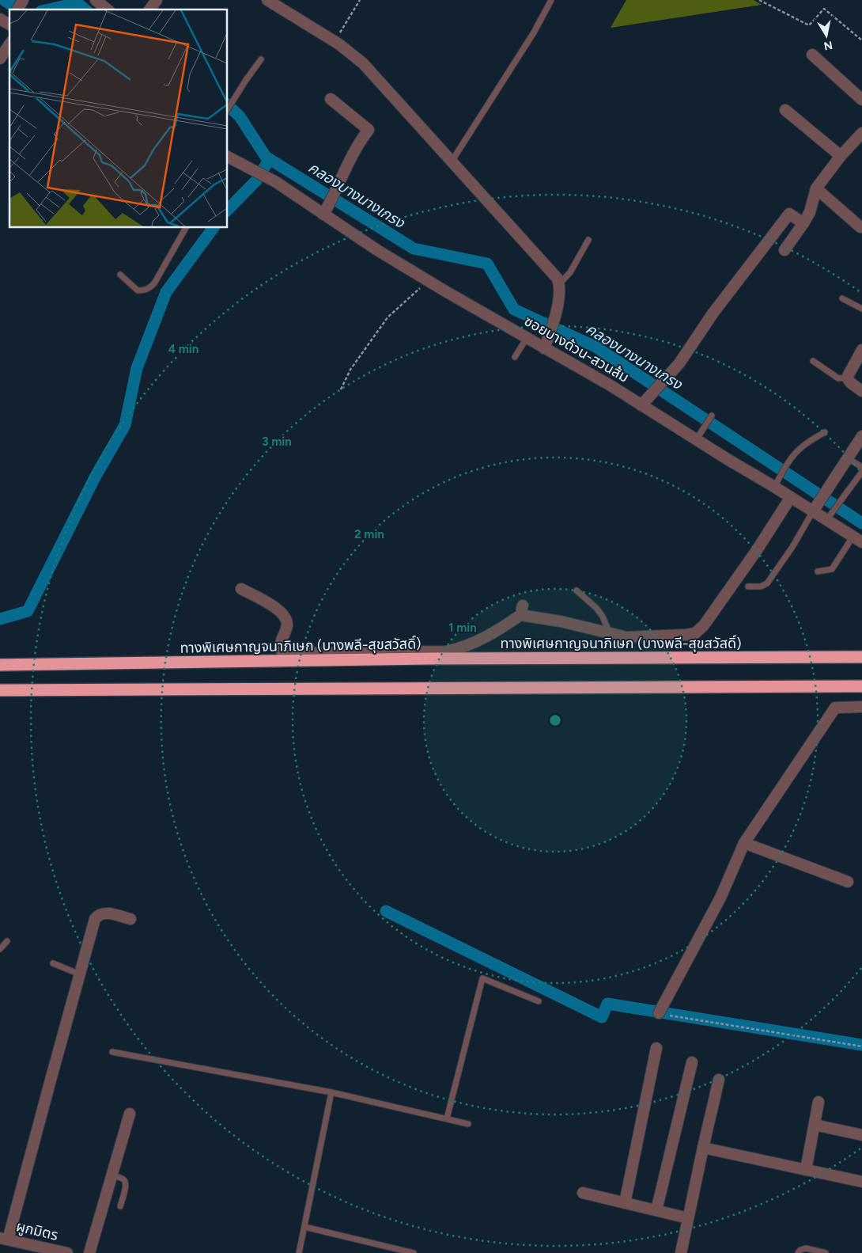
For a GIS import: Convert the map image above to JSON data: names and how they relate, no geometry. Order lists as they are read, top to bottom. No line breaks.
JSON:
{"streets":{"highway":["ทางพิเศษกาญจนาภิเษก (บางพลี-สุขสวัสดิ์)"],"street":["ซอยบางด้วน-สวนส้ม","ผูกมิตร"]},"water":["คลองบางนางเกรง"],"north":"bottom","rings":["4 min","3 min","2 min","1 min"]}
